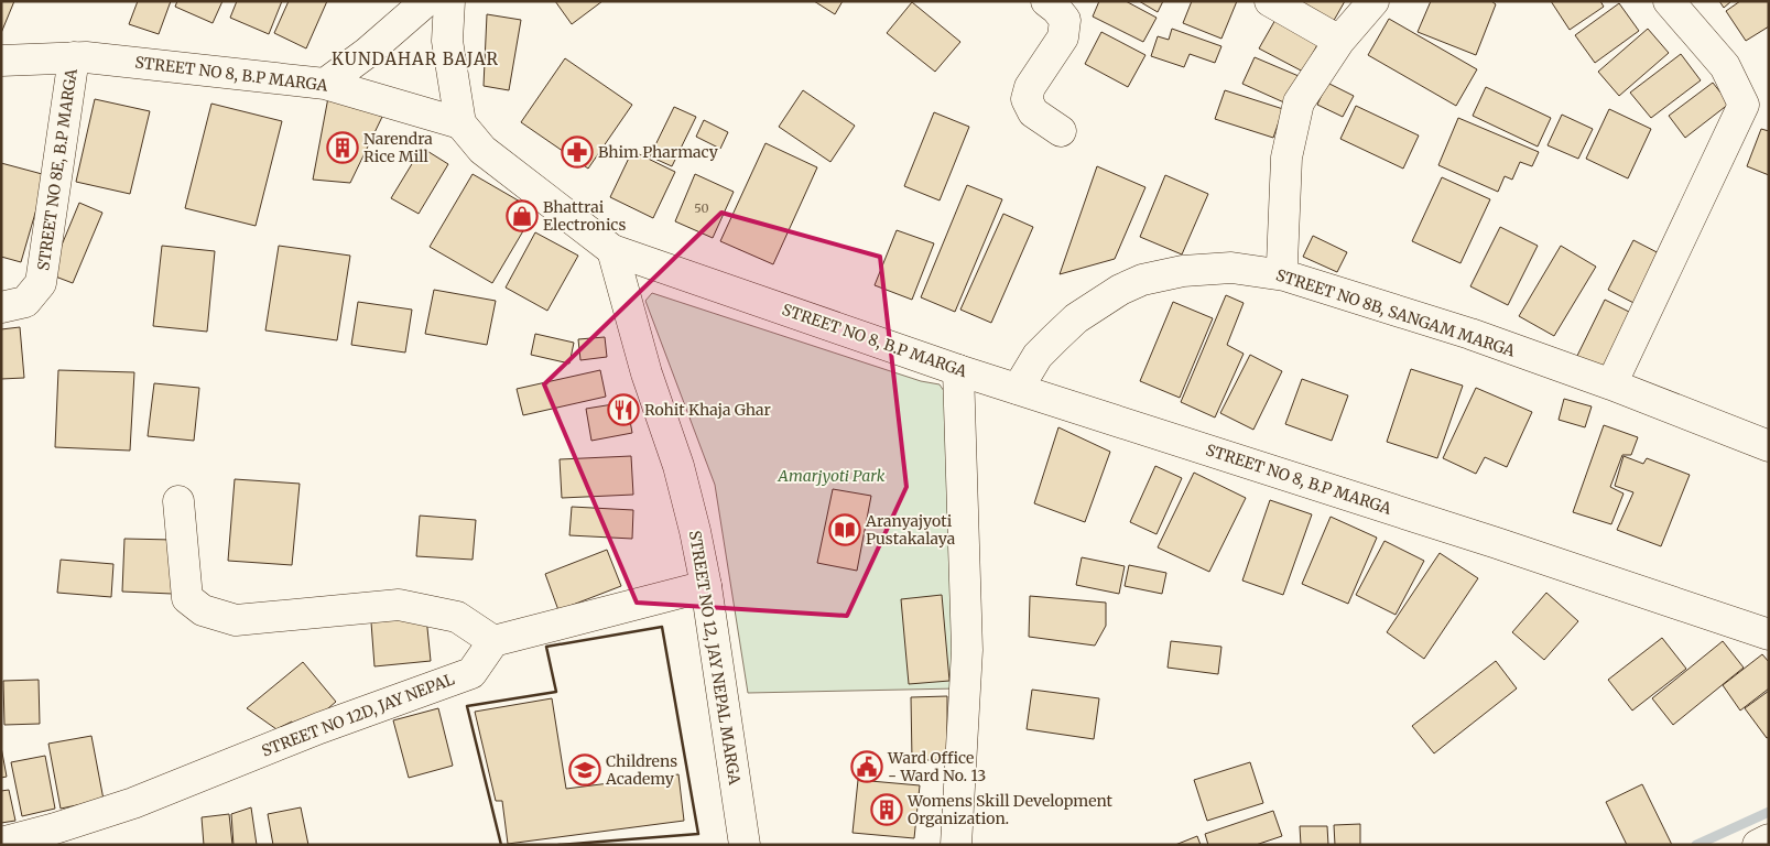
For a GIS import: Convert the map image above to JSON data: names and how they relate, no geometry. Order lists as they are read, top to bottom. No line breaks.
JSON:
{"streets":{"street":["STREET NO 8, B.P MARGA","STREET NO 8E, B.P MARGA","STREET NO 8B, SANGAM MARGA","STREET NO 12, JAY NEPAL MARGA","STREET NO 12D, JAY NEPAL"]},"crossings":[["STREET NO 8, B.P MARGA","STREET NO 8E, B.P MARGA"],["STREET NO 8, B.P MARGA","STREET NO 8B, SANGAM MARGA"],["STREET NO 8, B.P MARGA","STREET NO 12, JAY NEPAL MARGA"]],"districts":["KUNDAHAR BAJAR"],"parks":["Amarjyoti Park"],"places":{"building":["Narendra Rice Mill","Womens Skill Development Organization."],"pharmacy":["Bhim Pharmacy"],"shop":["Bhattrai Electronics"],"restaurant":["Rohit Khaja Ghar"],"library":["Aranyajyoti Pustakalaya"],"public building":["Ward Office - Ward No. 13"],"school or university":["Childrens Academy"]},"house_numbers":["50"]}
